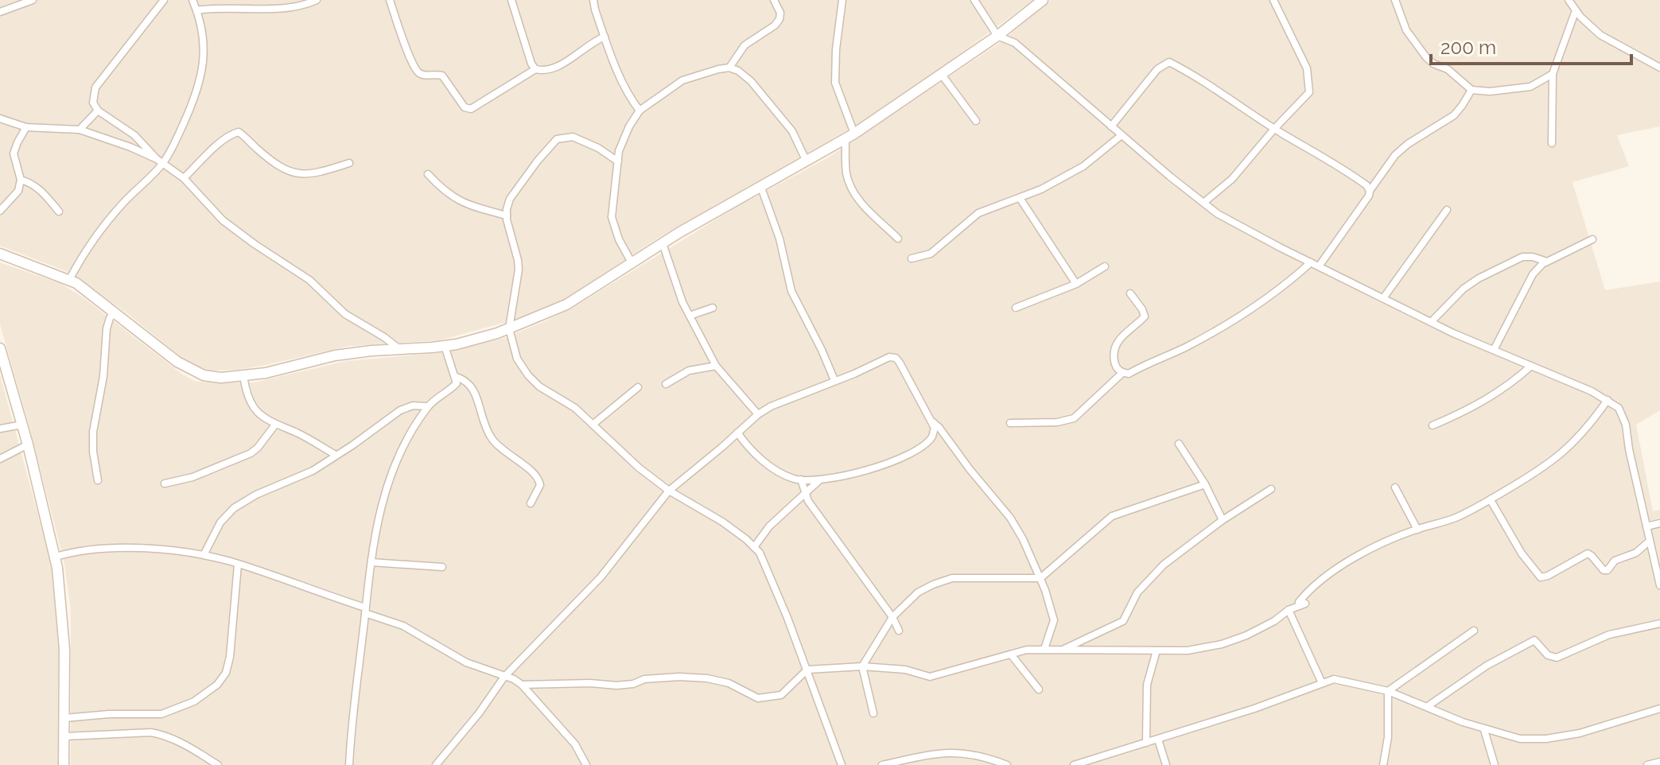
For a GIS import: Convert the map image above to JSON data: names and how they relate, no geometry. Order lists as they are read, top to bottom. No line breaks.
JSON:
{"scale_bar":"200 m"}
